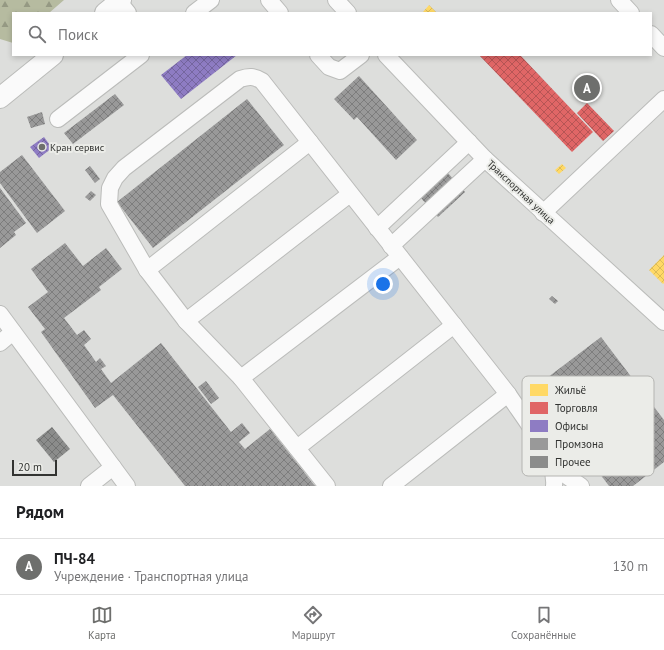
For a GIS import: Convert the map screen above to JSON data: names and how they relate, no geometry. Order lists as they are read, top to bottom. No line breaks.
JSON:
{"streets":{"street":["Транспортная улица"]},"places":["Кран сервис"],"legend":["Жильё","Торговля","Офисы","Промзона","Прочее"],"scale_bar":"20 m","page":{"search":"Поиск","pins":"A","scale":"20 m","heading":"Рядом","list":[{"mark":"A","name":"ПЧ-84","note":"Учреждение · Транспортная улица","value":"130 m"}],"nav":["Карта","Маршрут","Сохранённые"]}}
